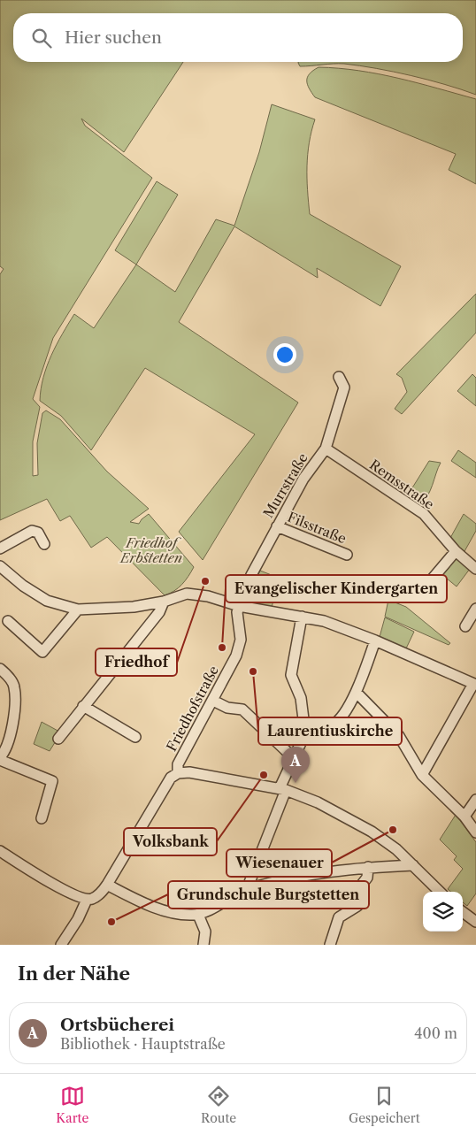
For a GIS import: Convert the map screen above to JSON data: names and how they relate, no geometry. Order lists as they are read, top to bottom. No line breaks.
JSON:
{"streets":{"street":["Remsstraße","Murrstraße","Filsstraße","Friedhofstraße"]},"crossings":[["Remsstraße","Murrstraße"],["Murrstraße","Filsstraße"],["Murrstraße","Friedhofstraße"]],"parks":["Friedhof Erbstetten"],"places":["Friedhof","Evangelischer Kindergarten","Laurentiuskirche","Volksbank","Wiesenauer","Grundschule Burgstetten"],"page":{"search":"Hier suchen","pins":"A","heading":"In der Nähe","list":[{"mark":"A","name":"Ortsbücherei","note":"Bibliothek · Hauptstraße","value":"400 m"}],"nav":["Karte","Route","Gespeichert"]}}
